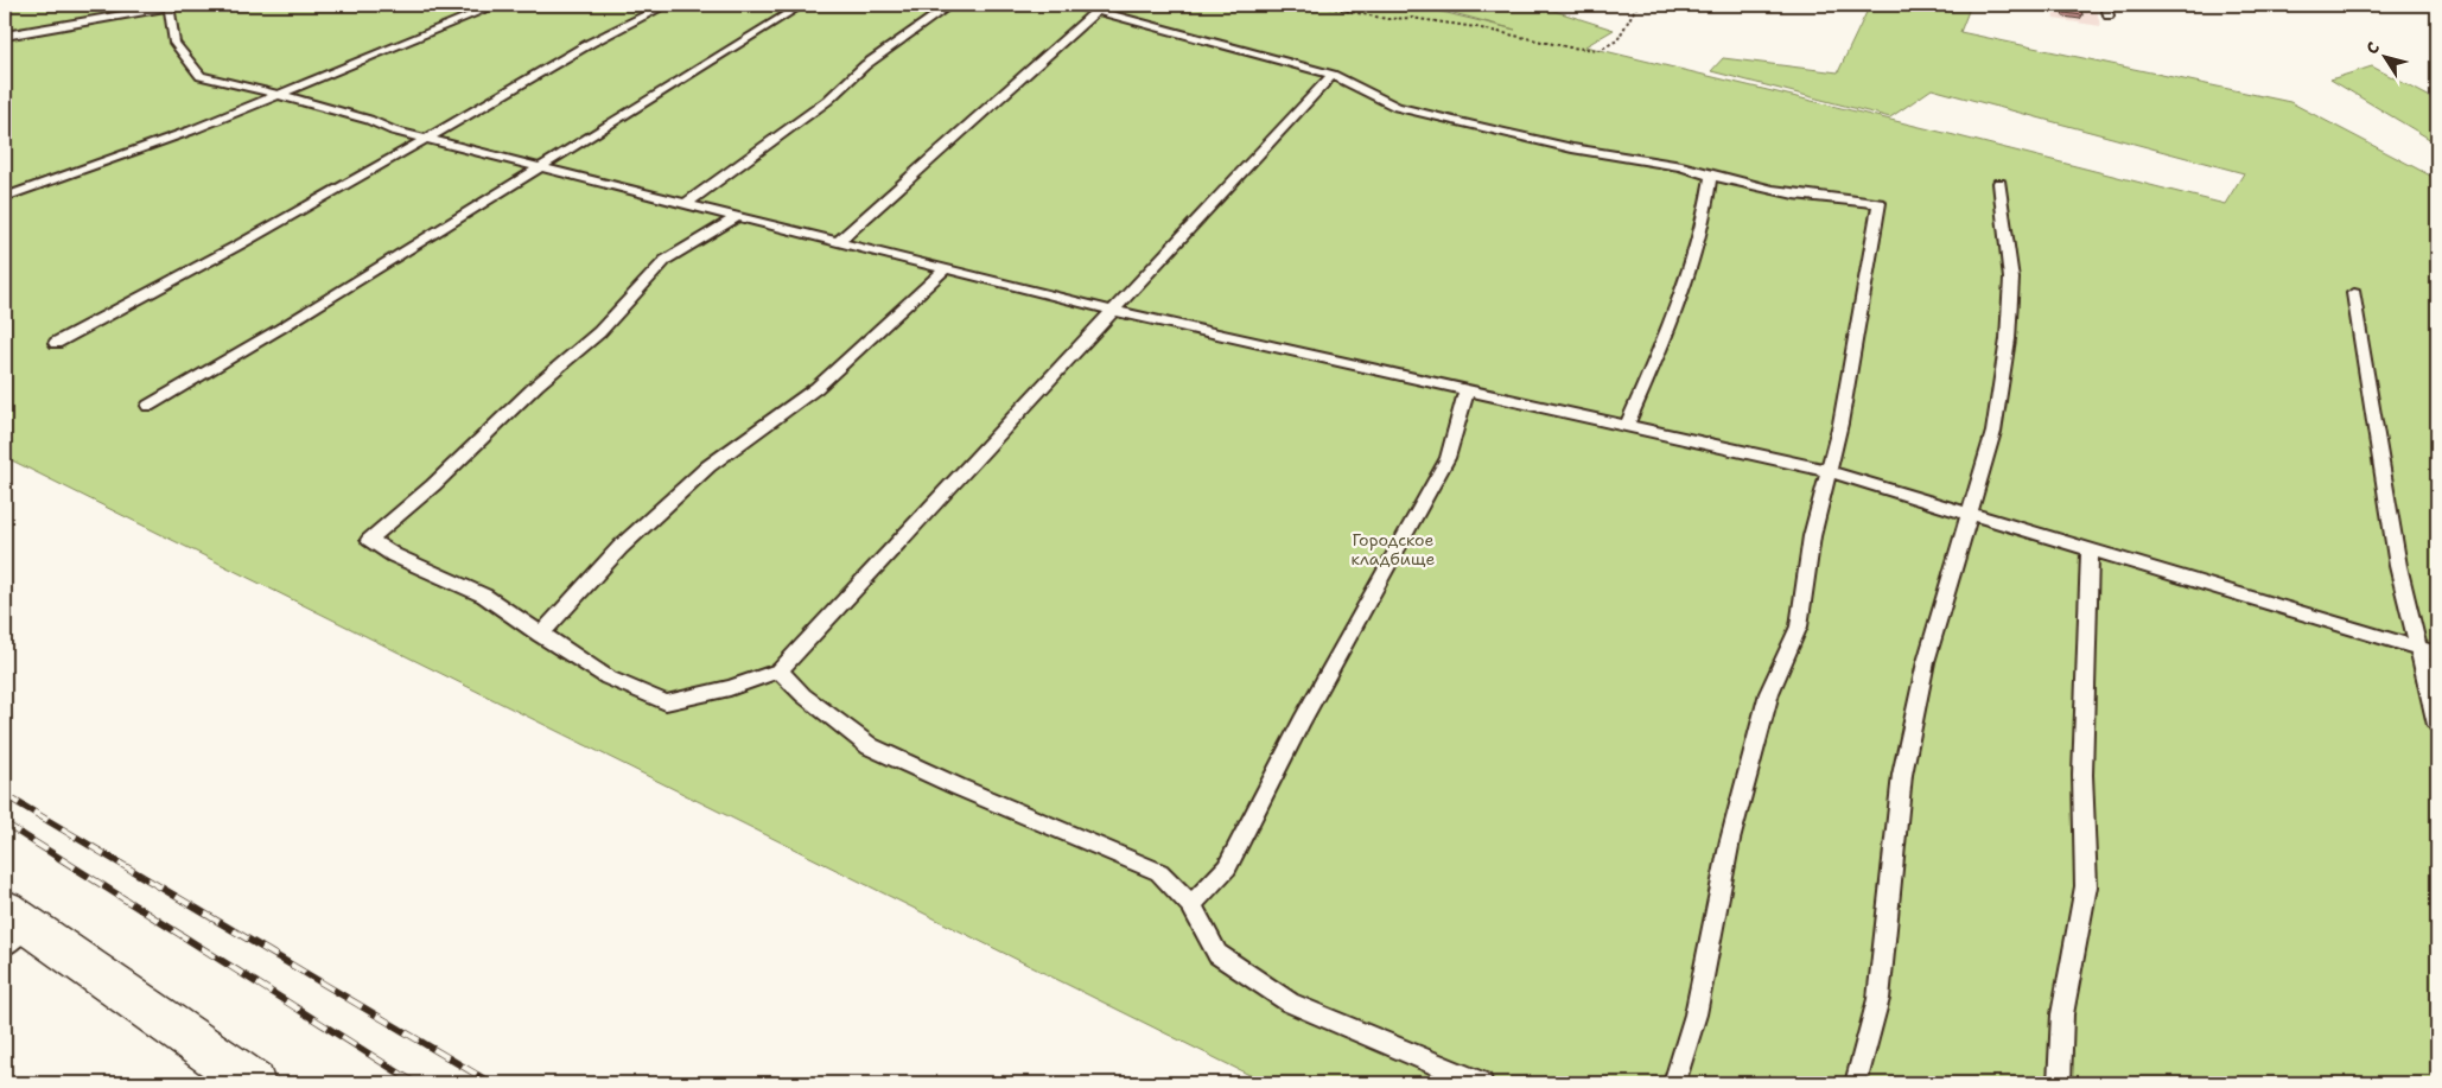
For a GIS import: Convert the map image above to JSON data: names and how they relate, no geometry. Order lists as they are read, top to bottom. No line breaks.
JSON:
{"parks":["Городское кладбище"],"north":"top left"}
